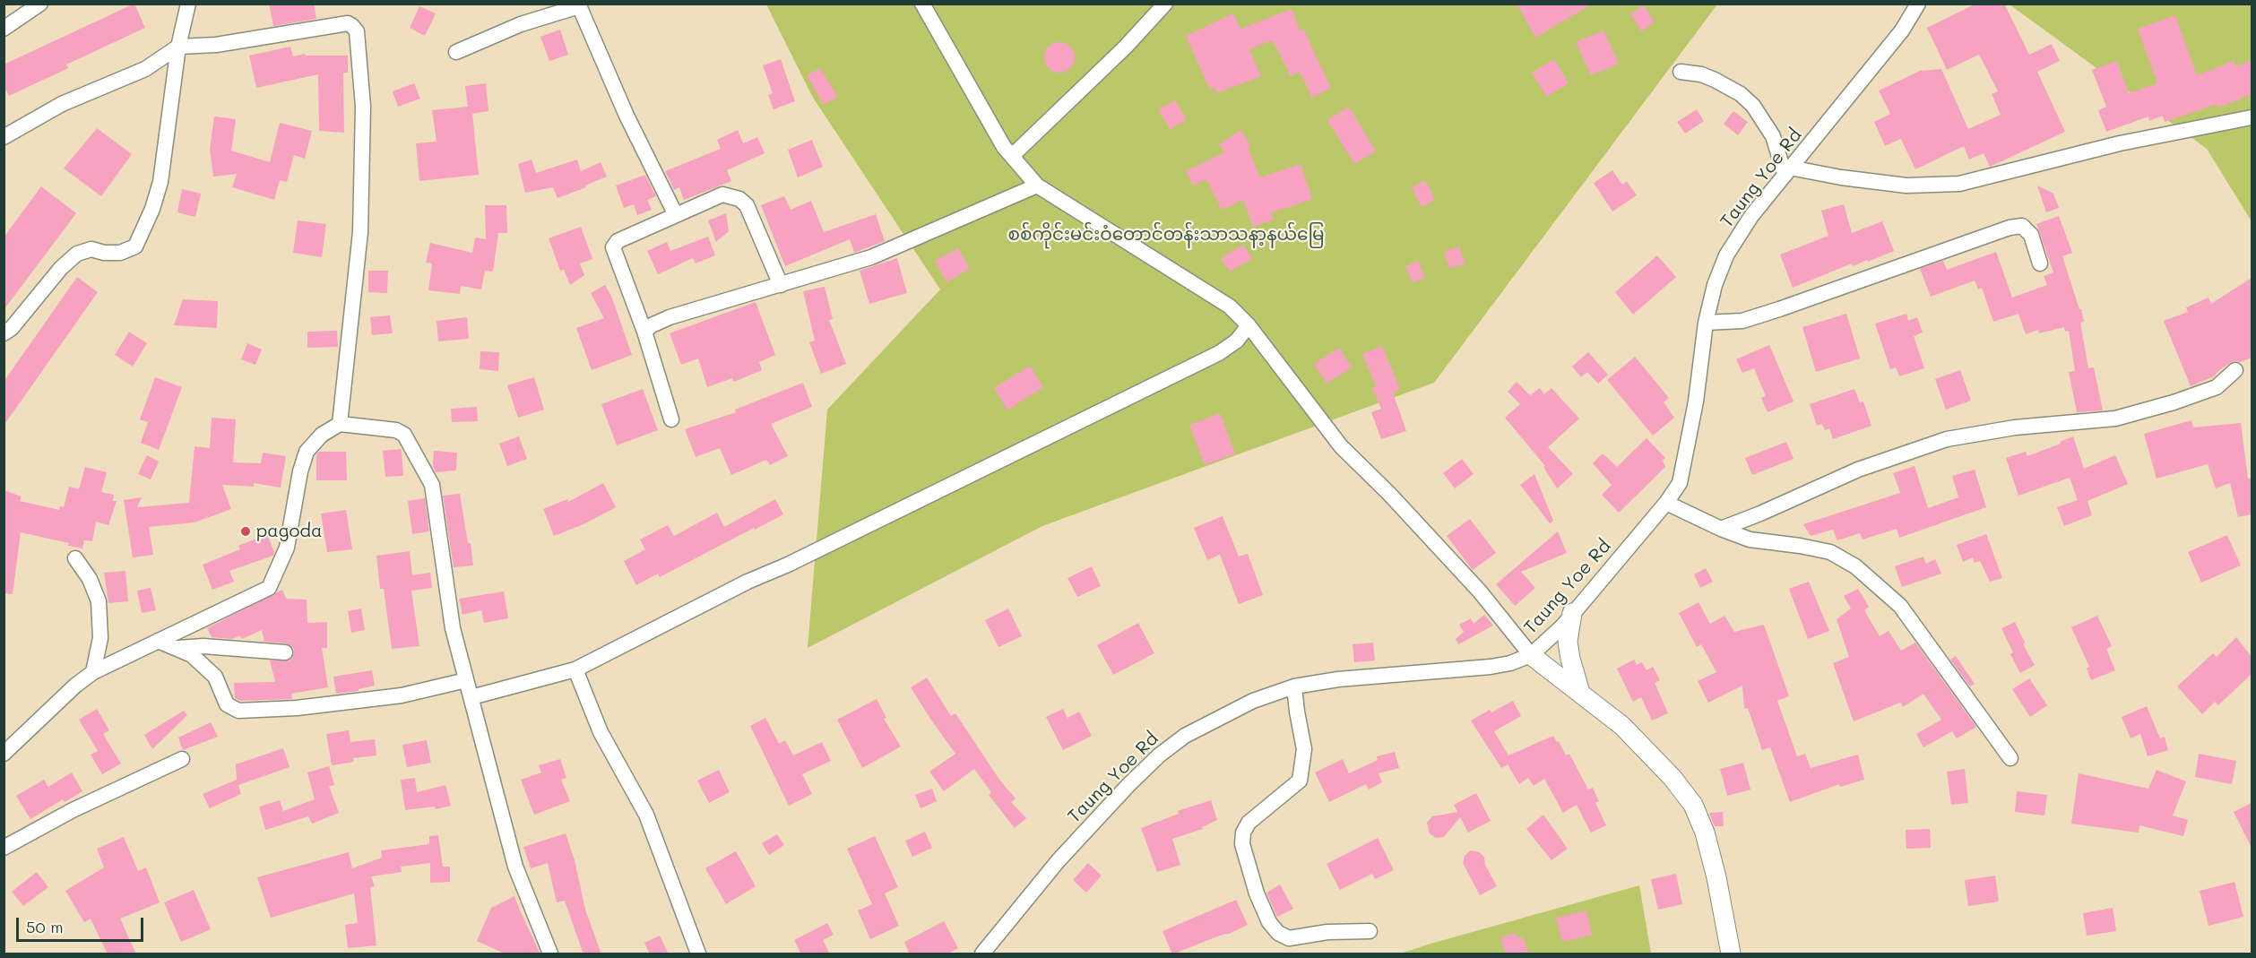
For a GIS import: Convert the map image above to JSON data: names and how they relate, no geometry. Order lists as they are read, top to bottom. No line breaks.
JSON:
{"streets":{"street":["Taung Yoe Rd"]},"parks":["စစ်ကိုင်းမင်းဝံတောင်တန်းသာသနာ့နယ်မြေ"],"places":["pagoda"],"scale_bar":"50 m"}
